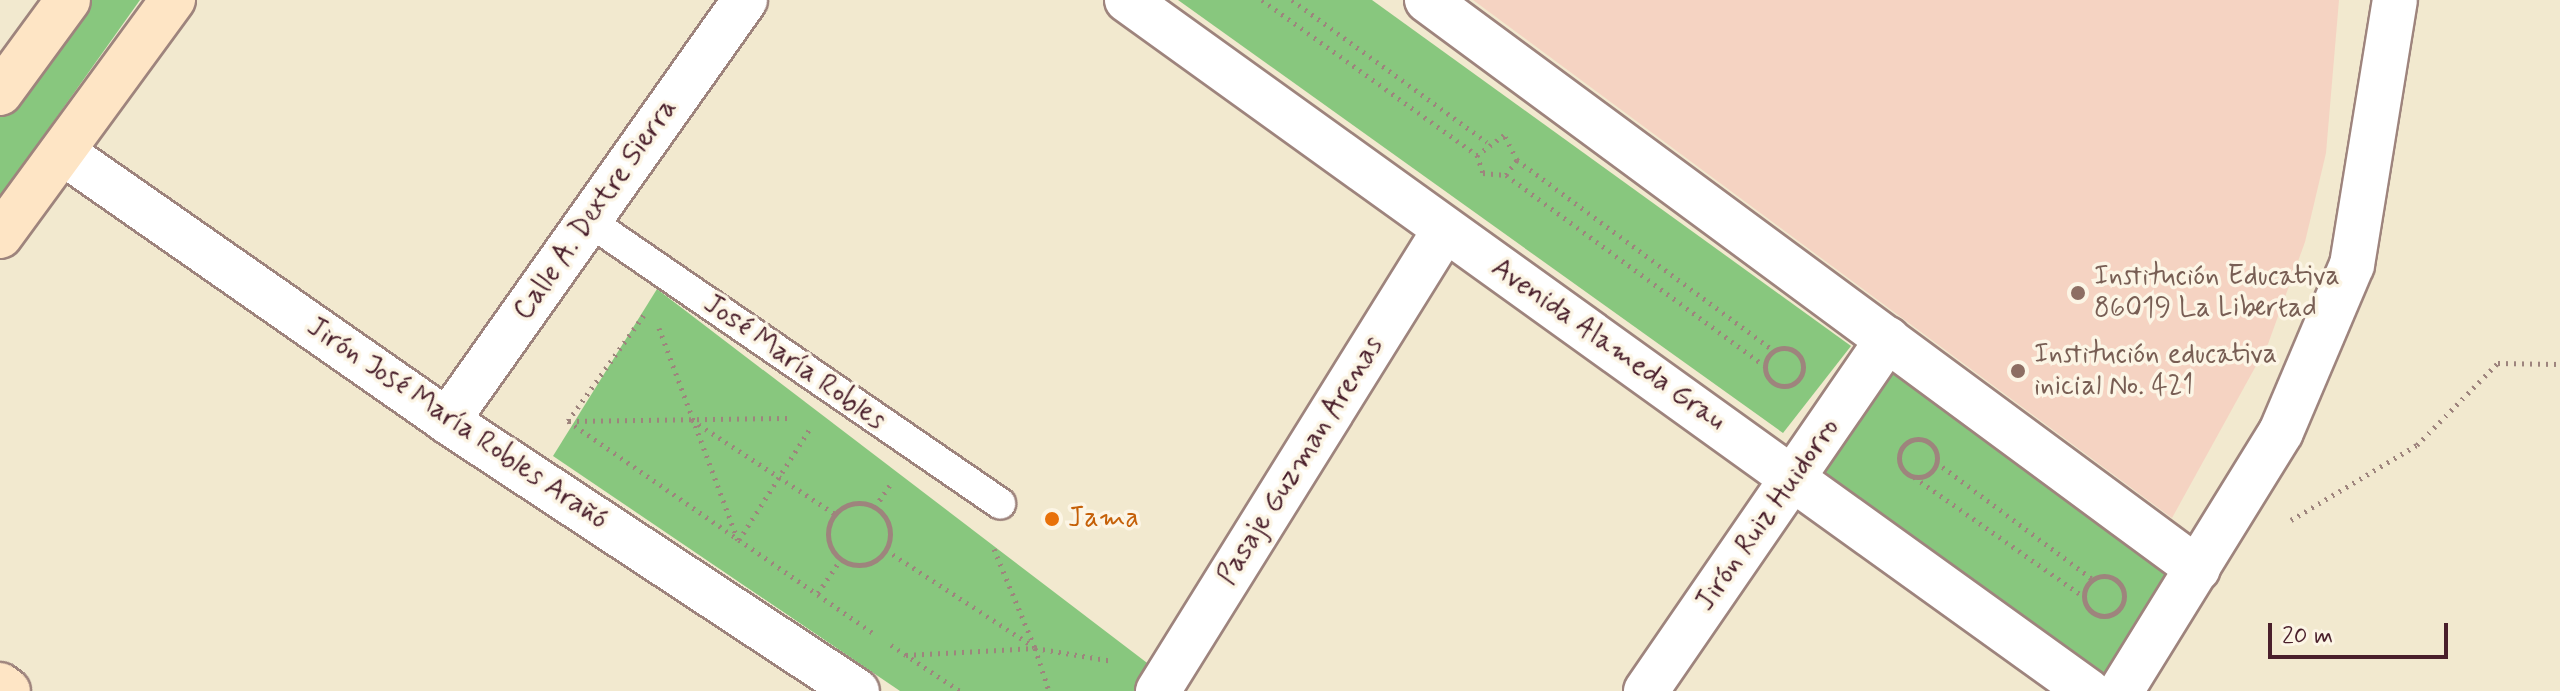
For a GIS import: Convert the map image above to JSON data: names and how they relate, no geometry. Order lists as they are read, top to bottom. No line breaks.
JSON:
{"streets":{"street":["Calle A. Dextre Sierra","Avenida Alameda Grau","Jirón José María Robles Arañó","Pasaje Guzman Arenas","Jirón Ruiz Huidorro"],"lane":["José María Robles"]},"crossings":[["Calle A. Dextre Sierra","José María Robles"],["Calle A. Dextre Sierra","Jirón José María Robles Arañó"],["Avenida Alameda Grau","Pasaje Guzman Arenas"],["Avenida Alameda Grau","Jirón Ruiz Huidorro"]],"places":["Institución Educativa 86019 La Libertad","Institución educativa inicial No. 421","Jama"],"scale_bar":"20 m"}
